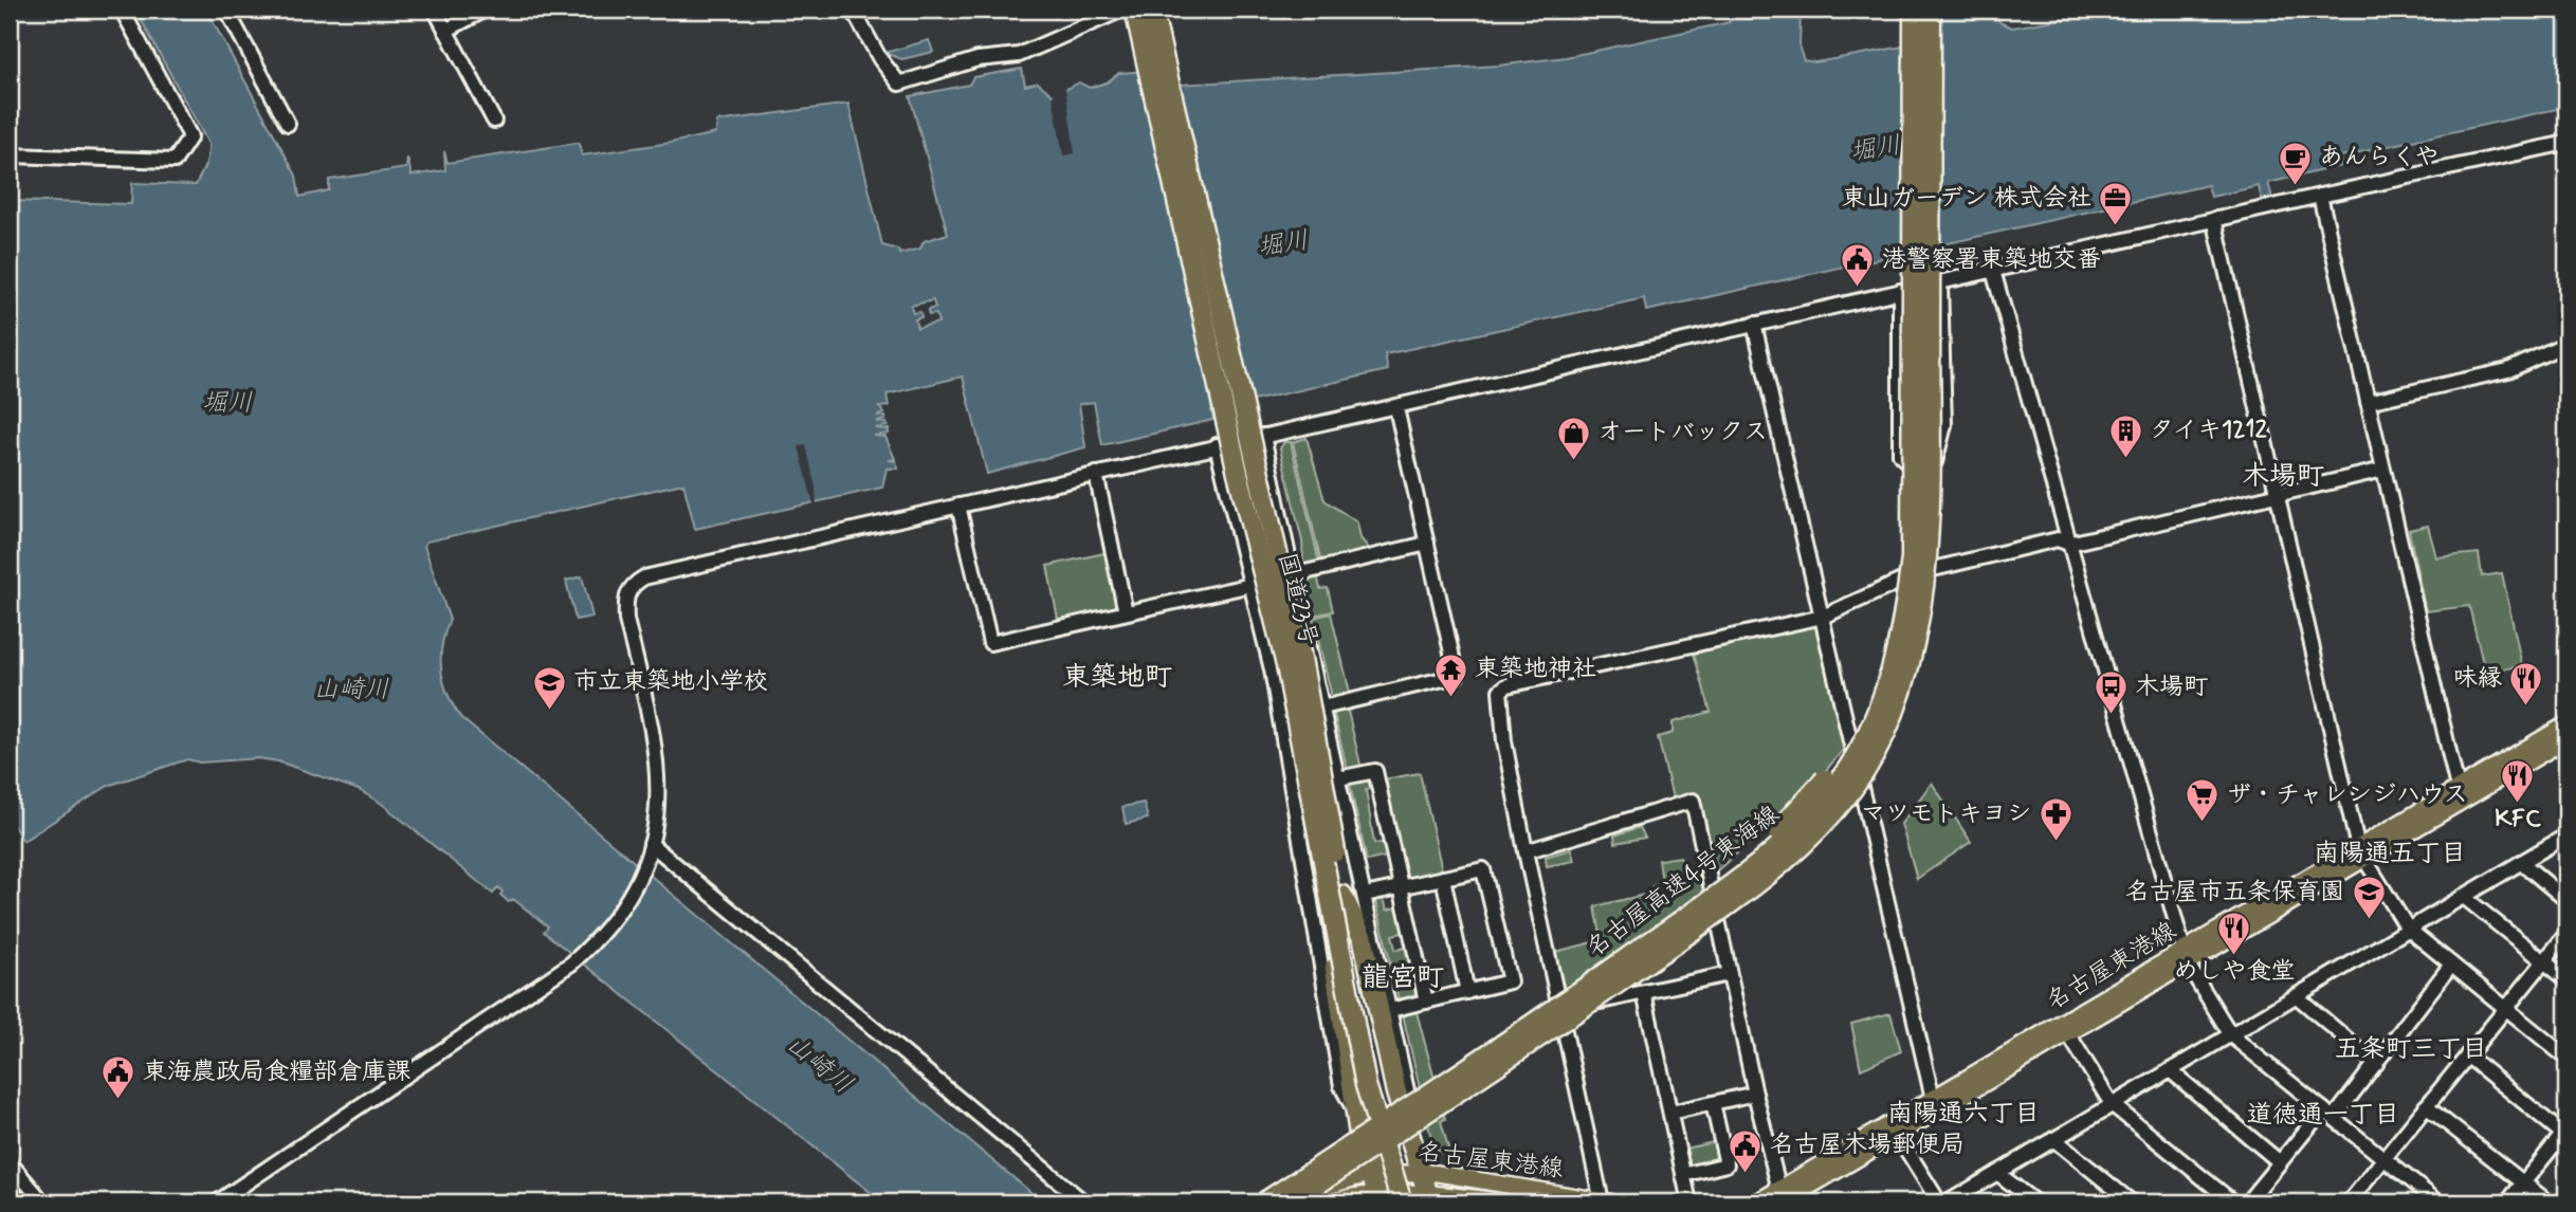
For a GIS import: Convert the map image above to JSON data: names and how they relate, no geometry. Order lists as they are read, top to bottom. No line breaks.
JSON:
{"streets":{"highway":["国道23号","名古屋高速4号東海線"],"main road":["名古屋東港線"]},"crossings":[["国道23号","名古屋東港線"]],"districts":["木場町","東築地町","南陽通五丁目","龍宮町","五条町三丁目","南陽通六丁目","道徳通一丁目"],"water":["堀川","山崎川"],"places":{"cafe":["あんらくや"],"office":["東山ガーデン 株式会社"],"public building":["港警察署東築地交番","東海農政局食糧部倉庫課","名古屋木場郵便局"],"building":["タイキ1212"],"shop":["オートバックス"],"temple":["東築地神社"],"restaurant":["味縁","KFC","めしや食堂"],"school or university":["市立東築地小学校","名古屋市五条保育園"],"bus stop":["木場町"],"supermarket":["ザ・チャレンジハウス"],"pharmacy":["マツモトキヨシ"]}}
